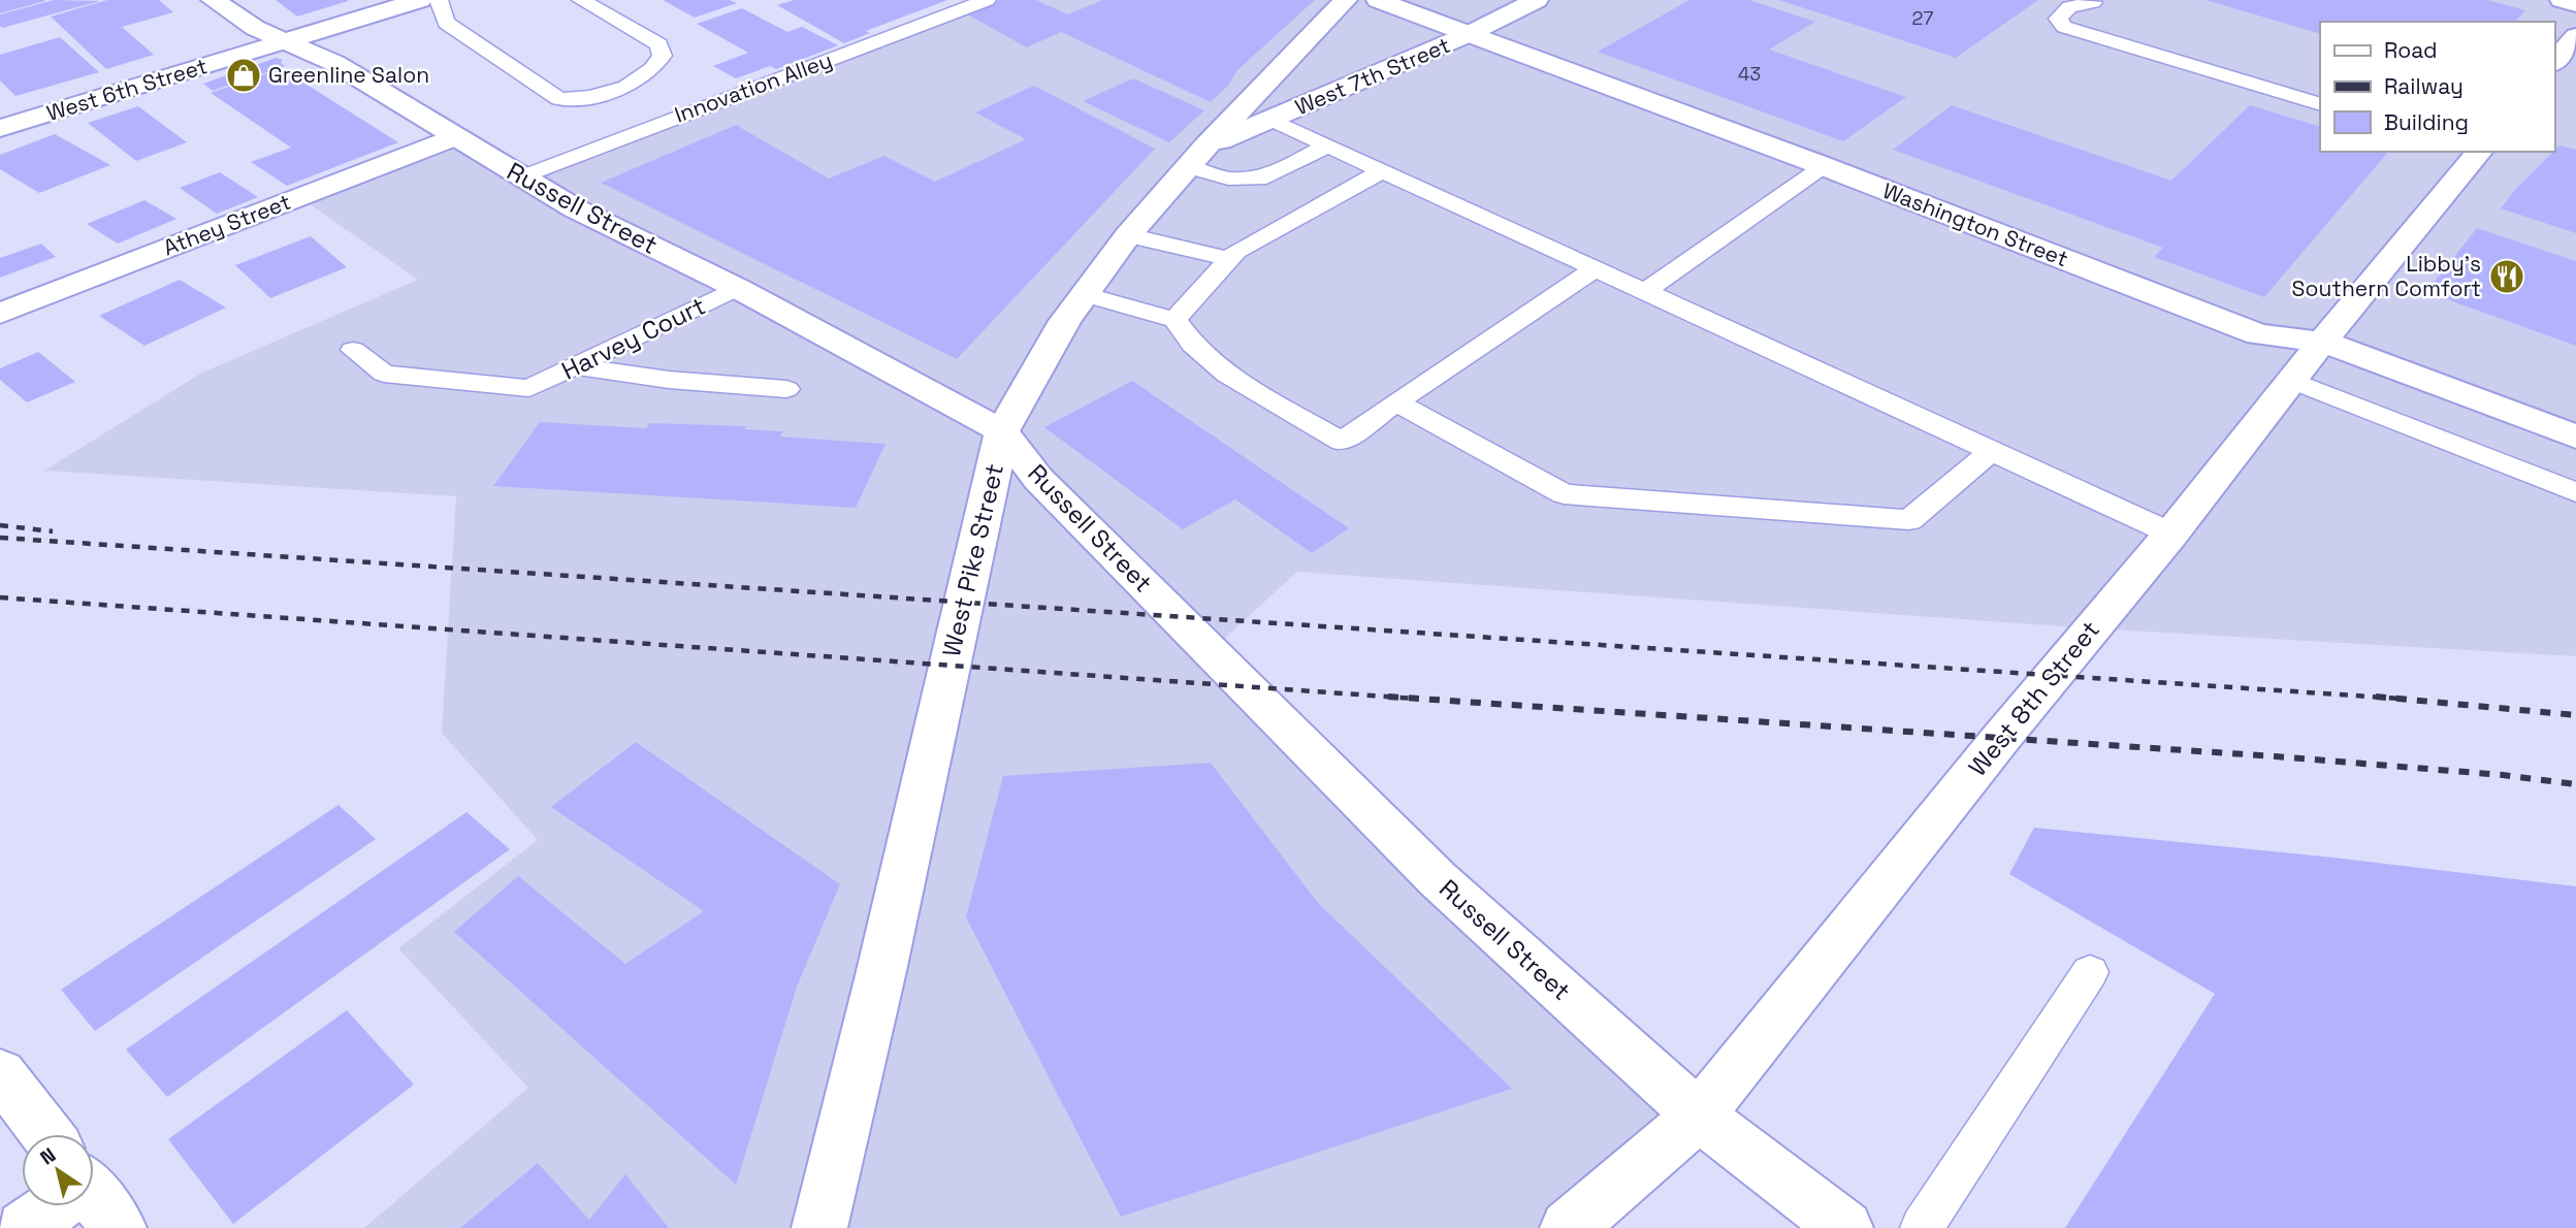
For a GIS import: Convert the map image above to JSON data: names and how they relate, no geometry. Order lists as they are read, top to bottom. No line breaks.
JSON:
{"streets":{"street":["West 7th Street","West 6th Street","Russell Street","Athey Street","Washington Street","West Pike Street","West 8th Street"],"lane":["Innovation Alley","Harvey Court"]},"crossings":[["West 7th Street","Washington Street"],["West 7th Street","West Pike Street"],["Innovation Alley","Russell Street"],["West 6th Street","Russell Street"],["Russell Street","Athey Street"],["Russell Street","Harvey Court"],["Russell Street","West Pike Street"],["Russell Street","West 8th Street"],["Washington Street","West 8th Street"]],"places":{"shop":["Greenline Salon"],"restaurant":["Libby's Southern Comfort"]},"house_numbers":["27","43"],"legend":["Road","Railway","Building"],"north":"top left"}
